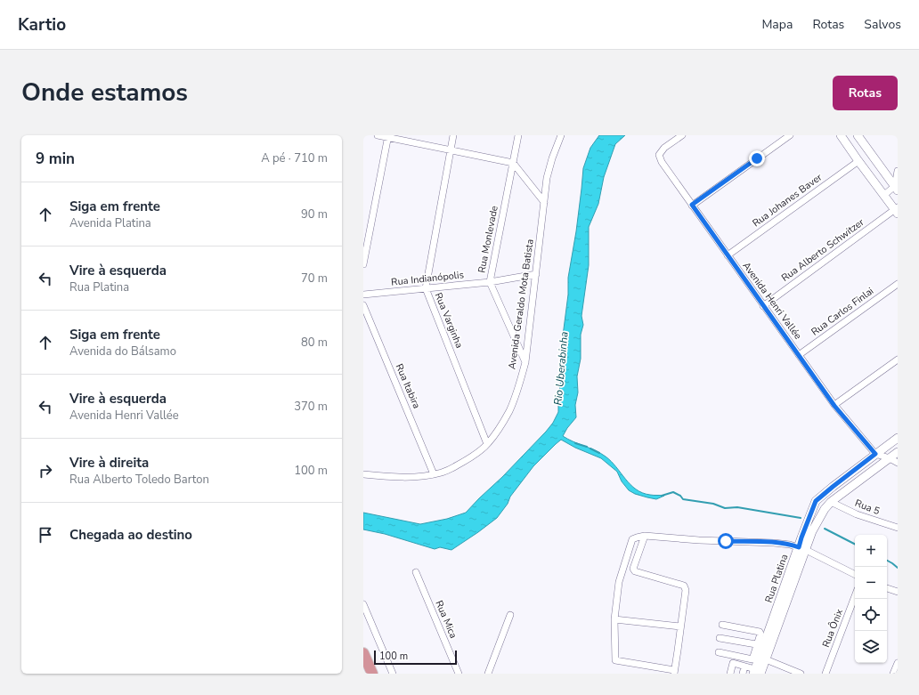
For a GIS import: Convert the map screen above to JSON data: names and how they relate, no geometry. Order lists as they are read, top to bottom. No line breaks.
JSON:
{"streets":{"street":["Rua Johanes Baver","Rua Monlevade","Rua Alberto Schwitzer","Rua Indianópolis","Avenida Henri Vallée","Avenida Geraldo Mota Batista","Rua Carlos Finlai","Rua Varginha","Rua Itabira","Rua 5","Rua Platina","Rua Mica","Rua Ônix"]},"crossings":[["Rua Johanes Baver","Avenida Henri Vallée"],["Rua Monlevade","Rua Indianópolis"],["Rua Monlevade","Avenida Geraldo Mota Batista"],["Rua Alberto Schwitzer","Avenida Henri Vallée"],["Rua Indianópolis","Avenida Geraldo Mota Batista"],["Rua Indianópolis","Rua Varginha"],["Avenida Henri Vallée","Rua Carlos Finlai"],["Avenida Henri Vallée","Rua Platina"],["Avenida Geraldo Mota Batista","Rua Varginha"],["Avenida Geraldo Mota Batista","Rua Itabira"],["Rua 5","Rua Platina"]],"water":["Rio Uberabinha"],"scale_bar":"100 m","page":{"header":"Kartio","nav":["Mapa","Rotas","Salvos"],"title":"Onde estamos","buttons":"Rotas","heading":["9 min","A pé · 710 m"],"list":[["Siga em frente","Avenida Platina","90 m"],["Vire à esquerda","Rua Platina","70 m"],["Siga em frente","Avenida do Bálsamo","80 m"],["Vire à esquerda","Avenida Henri Vallée","370 m"],["Vire à direita","Rua Alberto Toledo Barton","100 m"],"Chegada ao destino"],"map_buttons":["+","−"],"scale":"100 m"}}
